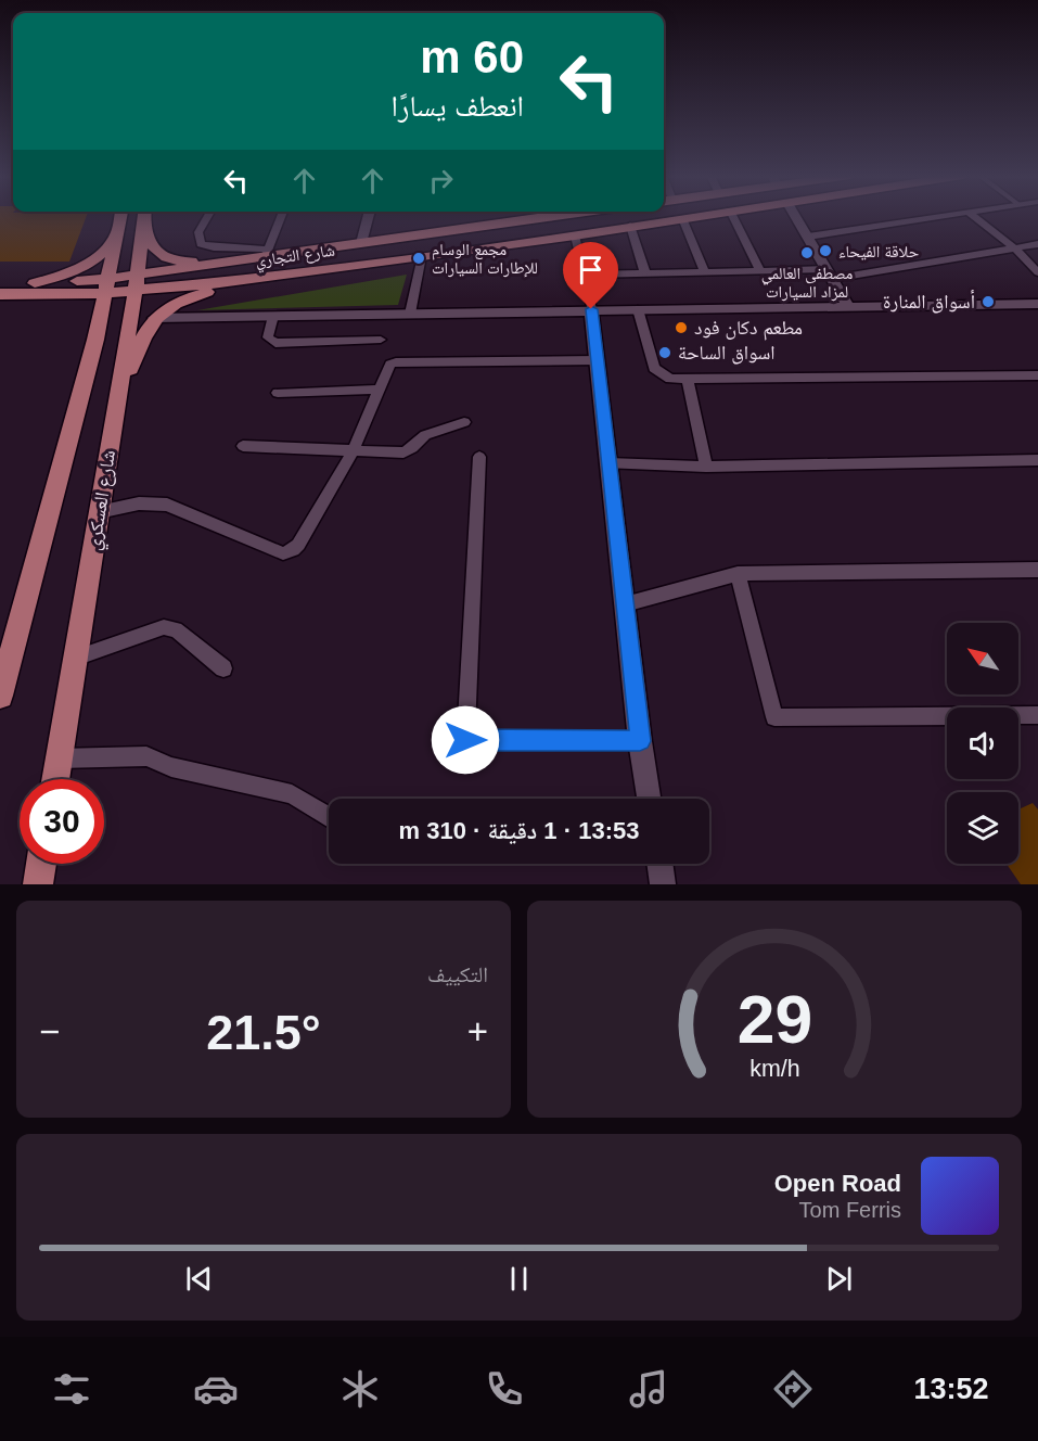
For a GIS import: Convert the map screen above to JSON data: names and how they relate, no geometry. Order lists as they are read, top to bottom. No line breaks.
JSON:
{"streets":{"main road":["شارع التجاري","شارع العسكري"]},"crossings":[["شارع التجاري","شارع العسكري"]],"places":["حلاقة الفيحاء","مصطفى العالمي لمزاد السيارات","مجمع الوسام للإطارات السيارات","أسواق المنارة","مطعم دكان فود","اسواق الساحة"],"north":"top left","page":{"turn":["60 m","انعطف يسارًا"],"limit":"30","trip":"13:53 · 1 دقيقة · 310 m","tile":"التكييف","heat":["−","21.5°","+"],"song":["Open Road","Tom Ferris"],"tabs":"13:52","gauge":["29","km/h"]}}
